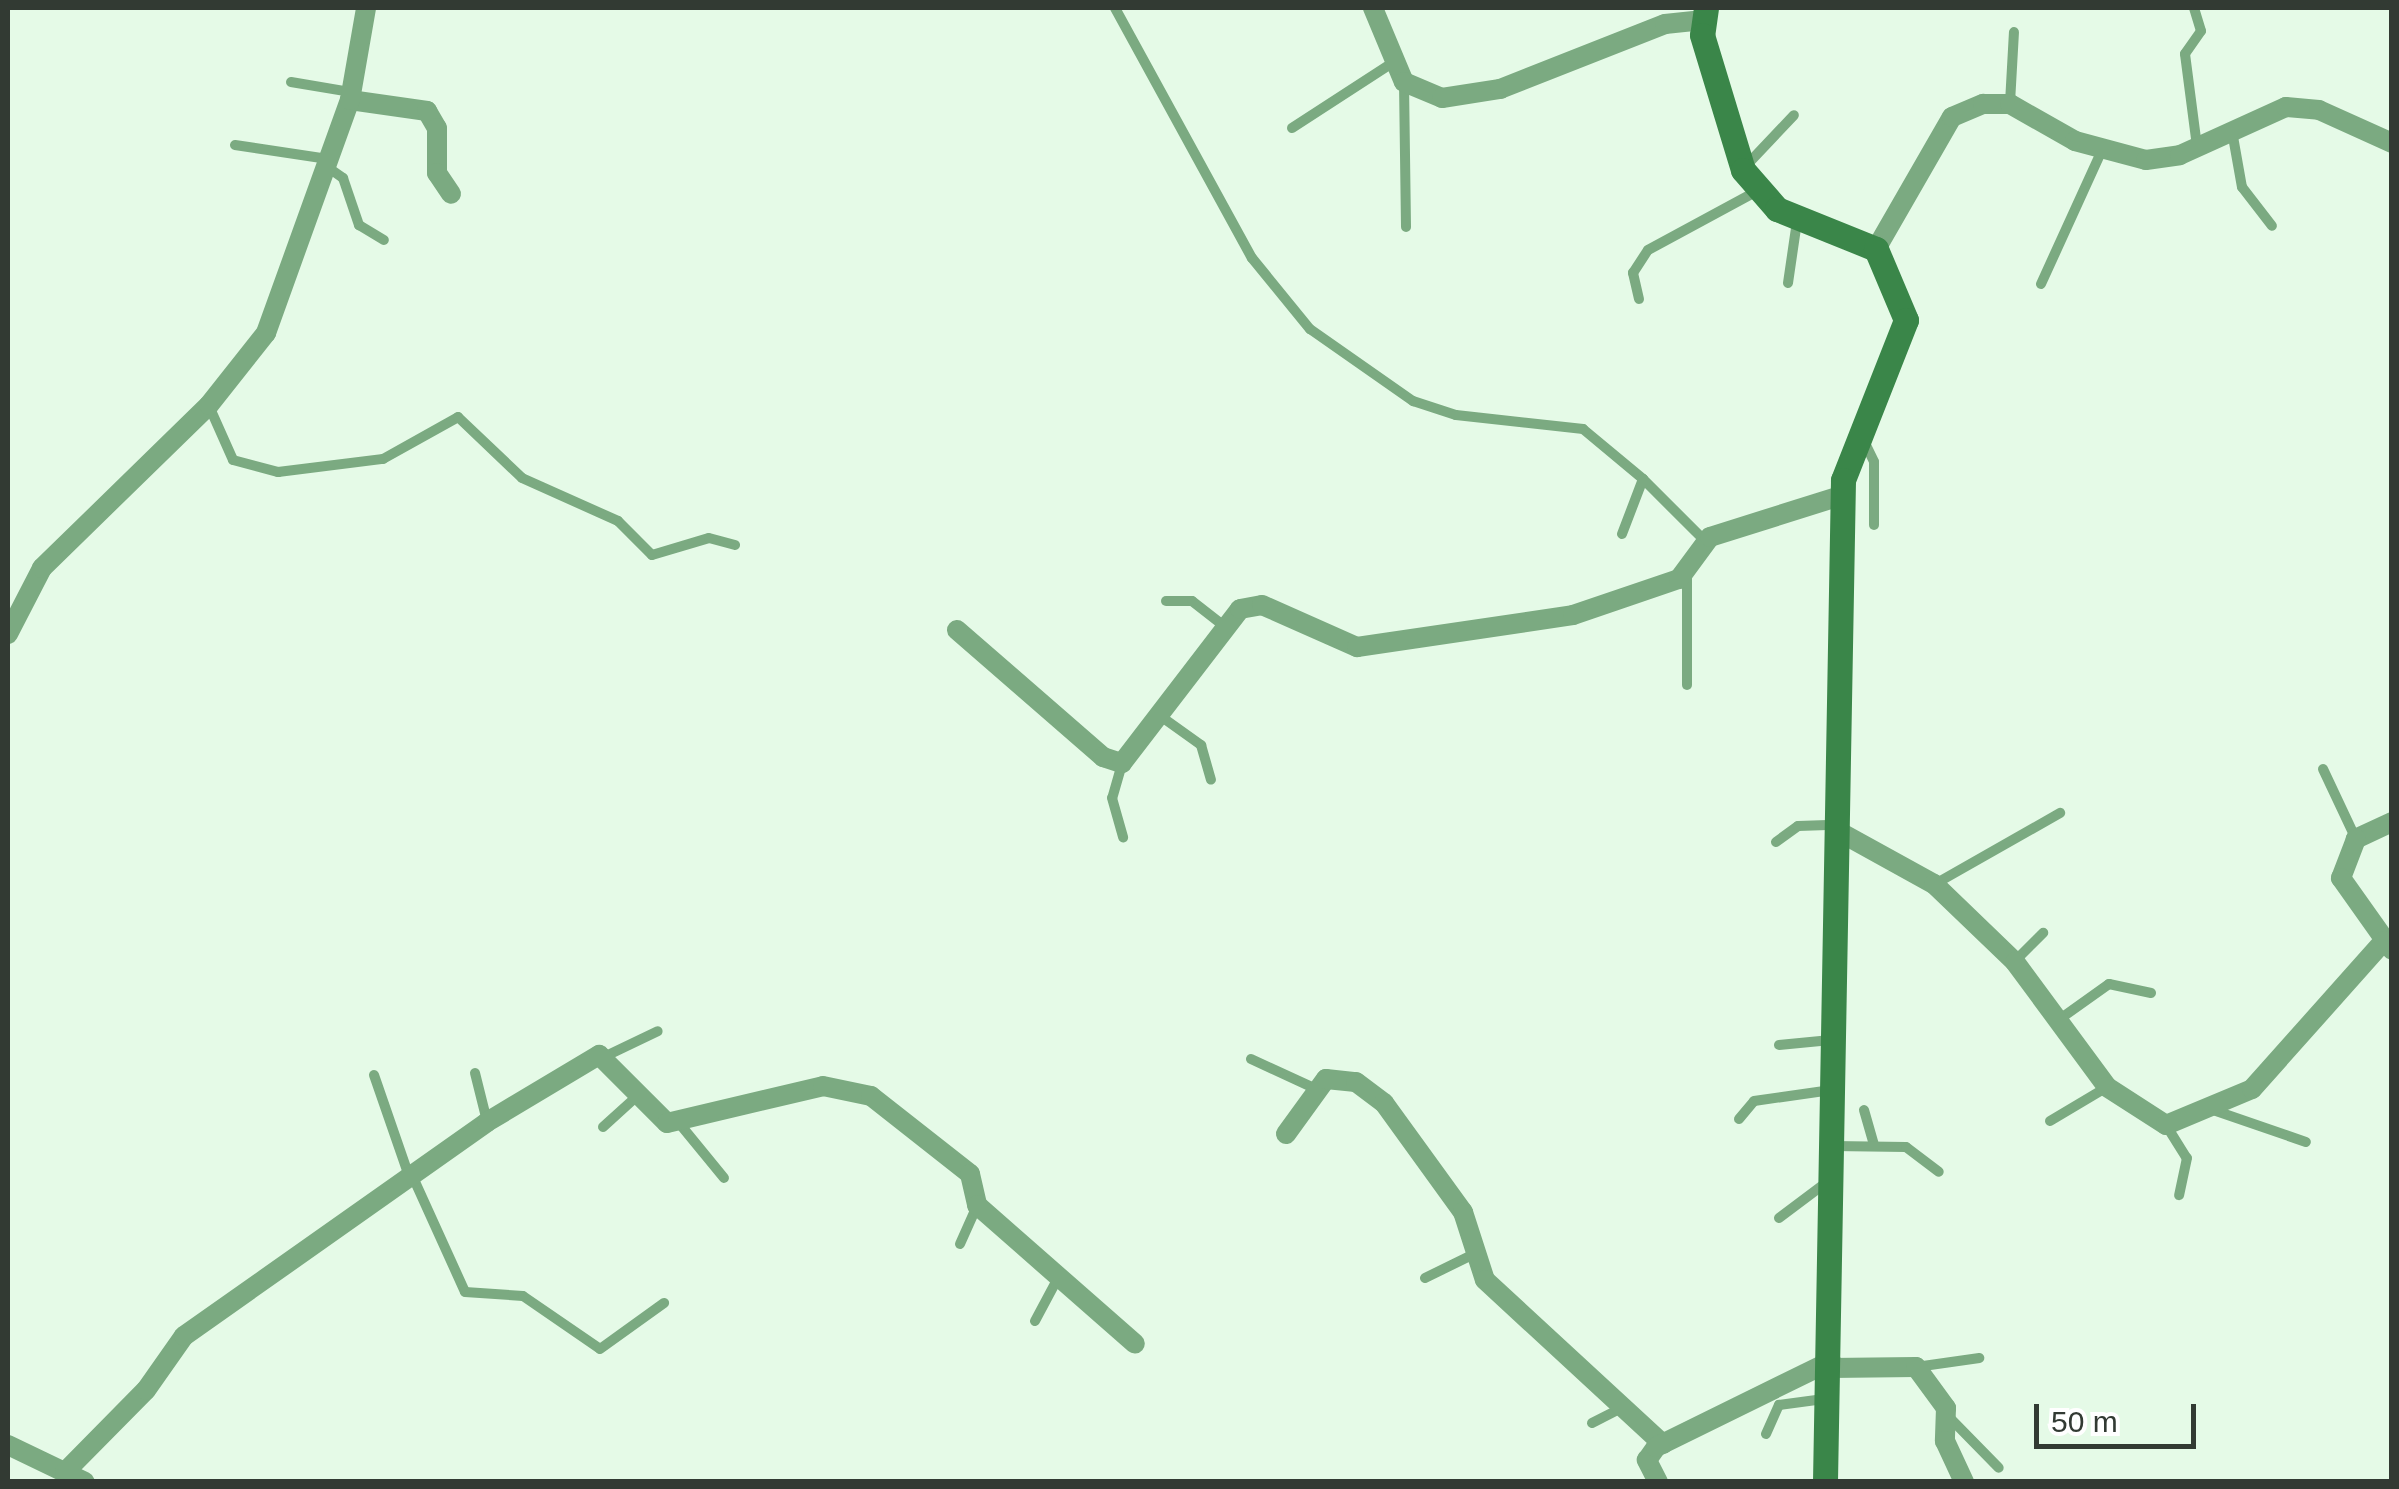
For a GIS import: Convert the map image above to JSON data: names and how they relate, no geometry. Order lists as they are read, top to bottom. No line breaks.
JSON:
{"scale_bar":"50 m"}
